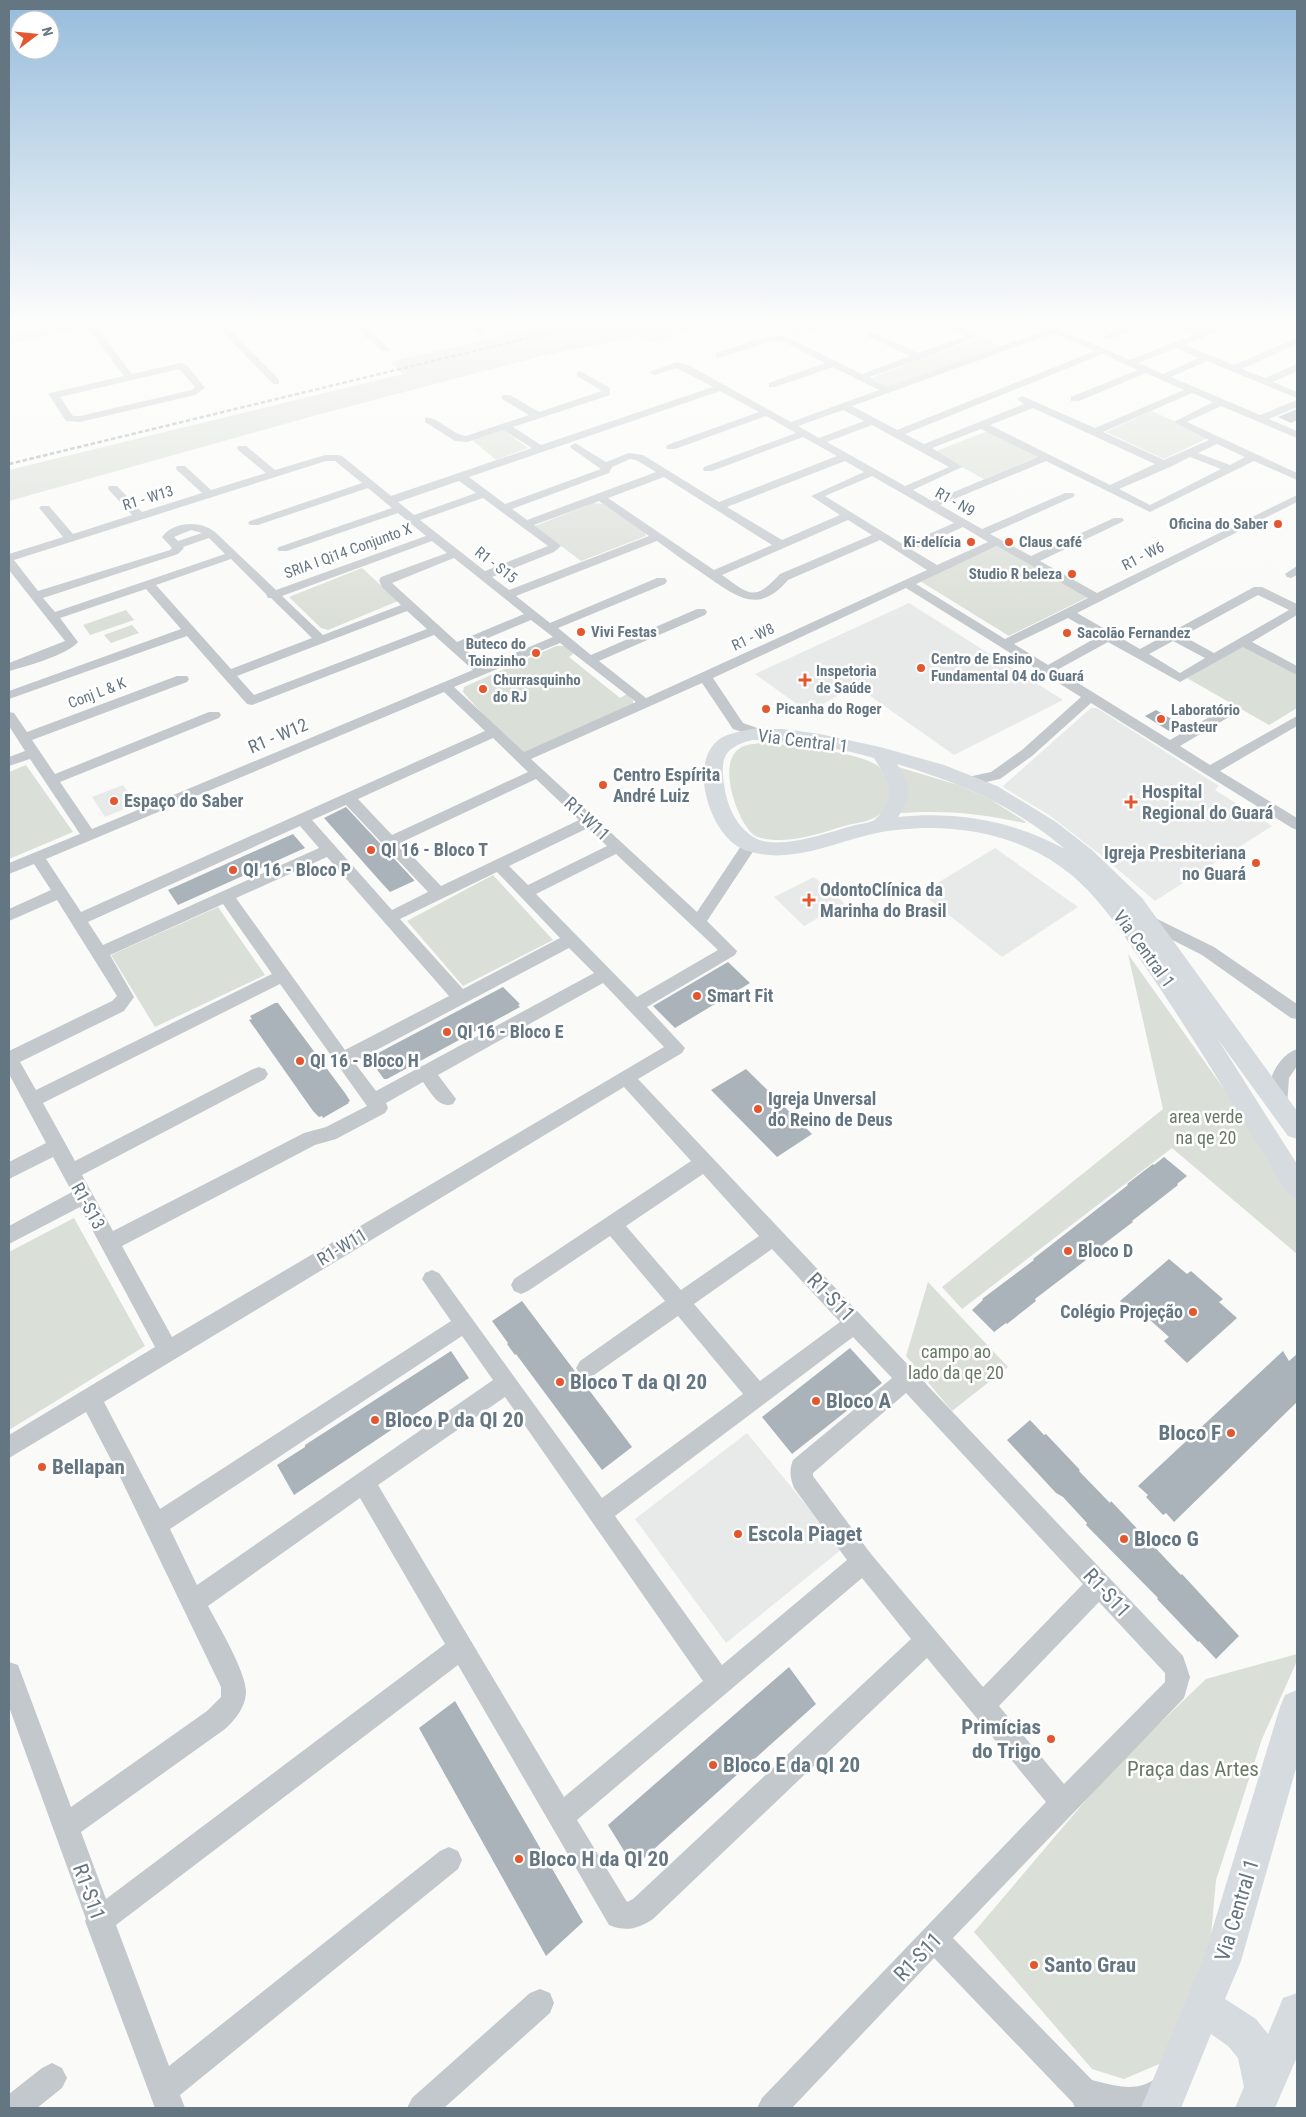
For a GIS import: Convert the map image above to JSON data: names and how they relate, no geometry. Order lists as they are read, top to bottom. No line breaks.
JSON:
{"streets":{"street":["R1 - W13","R1 - N9","SRIA I Qi14 Conjunto X","R1 - W6","R1 - S15","R1 - W8","Conj L & K","R1 - W12","Via Central 1","R1-W11","R1-S13","R1-S11"]},"crossings":[["R1 - W13","R1 - S15"],["R1 - N9","R1 - W6"],["R1 - N9","R1 - W8"],["SRIA I Qi14 Conjunto X","R1 - S15"],["R1 - S15","R1 - W8"],["R1 - S15","R1 - W12"],["R1 - W8","R1-W11"],["R1 - W12","R1-W11"],["R1-W11","R1-S13"],["R1-W11","R1-S11"]],"parks":["area verde na qe 20","campo ao lado da qe 20","Praça das Artes"],"places":{"other":["Oficina do Saber","Ki-delícia","Claus café","Studio R beleza","Vivi Festas","Sacolão Fernandez","Buteco do Toinzinho","Centro de Ensino Fundamental 04 do Guará","Churrasquinho do RJ","Picanha do Roger","Laboratório Pasteur","Centro Espírita André Luiz","Espaço do Saber","QI 16 - Bloco T","Igreja Presbiteriana no Guará","QI 16 - Bloco P","Smart Fit","QI 16 - Bloco E","QI 16 - Bloco H","Igreja Unversal do Reino de Deus","Bloco D","Colégio Projeção","Bloco T da QI 20","Bloco A","Bloco P da QI 20","Bloco F","Bellapan","Escola Piaget","Bloco G","Primícias do Trigo","Bloco E da QI 20","Bloco H da QI 20","Santo Grau"],"health":["Inspetoria de Saúde","Hospital Regional do Guará","OdontoClínica da Marinha do Brasil"]},"north":"right"}
